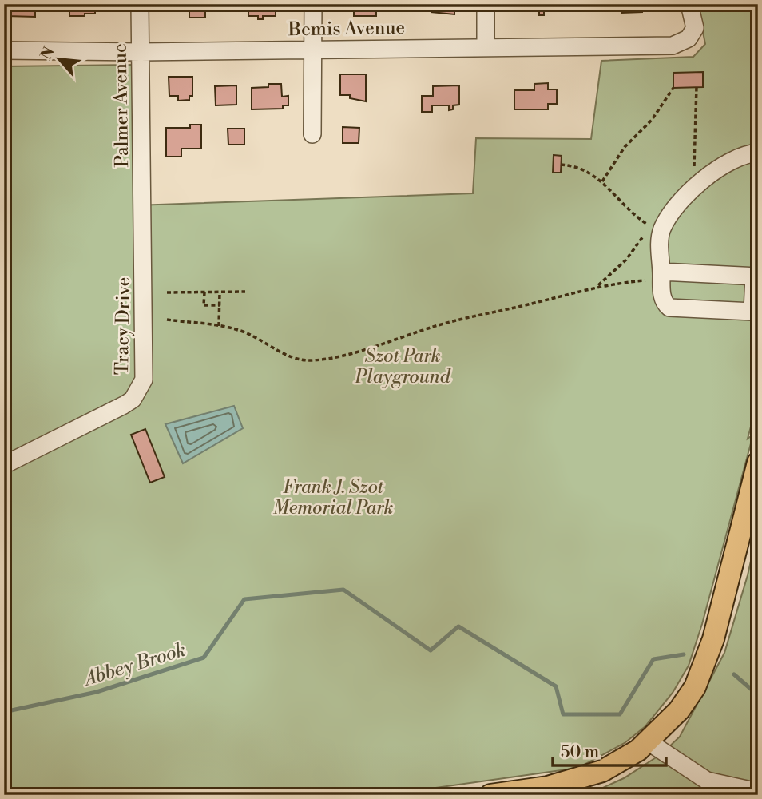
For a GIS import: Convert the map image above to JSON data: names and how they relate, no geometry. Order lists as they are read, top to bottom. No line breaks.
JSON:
{"streets":{"street":["Bemis Avenue","Palmer Avenue","Tracy Drive"]},"crossings":[["Bemis Avenue","Palmer Avenue"],["Palmer Avenue","Tracy Drive"]],"water":["Abbey Brook"],"parks":["Szot Park Playground","Frank J. Szot Memorial Park"],"scale_bar":"50 m","north":"top left"}
